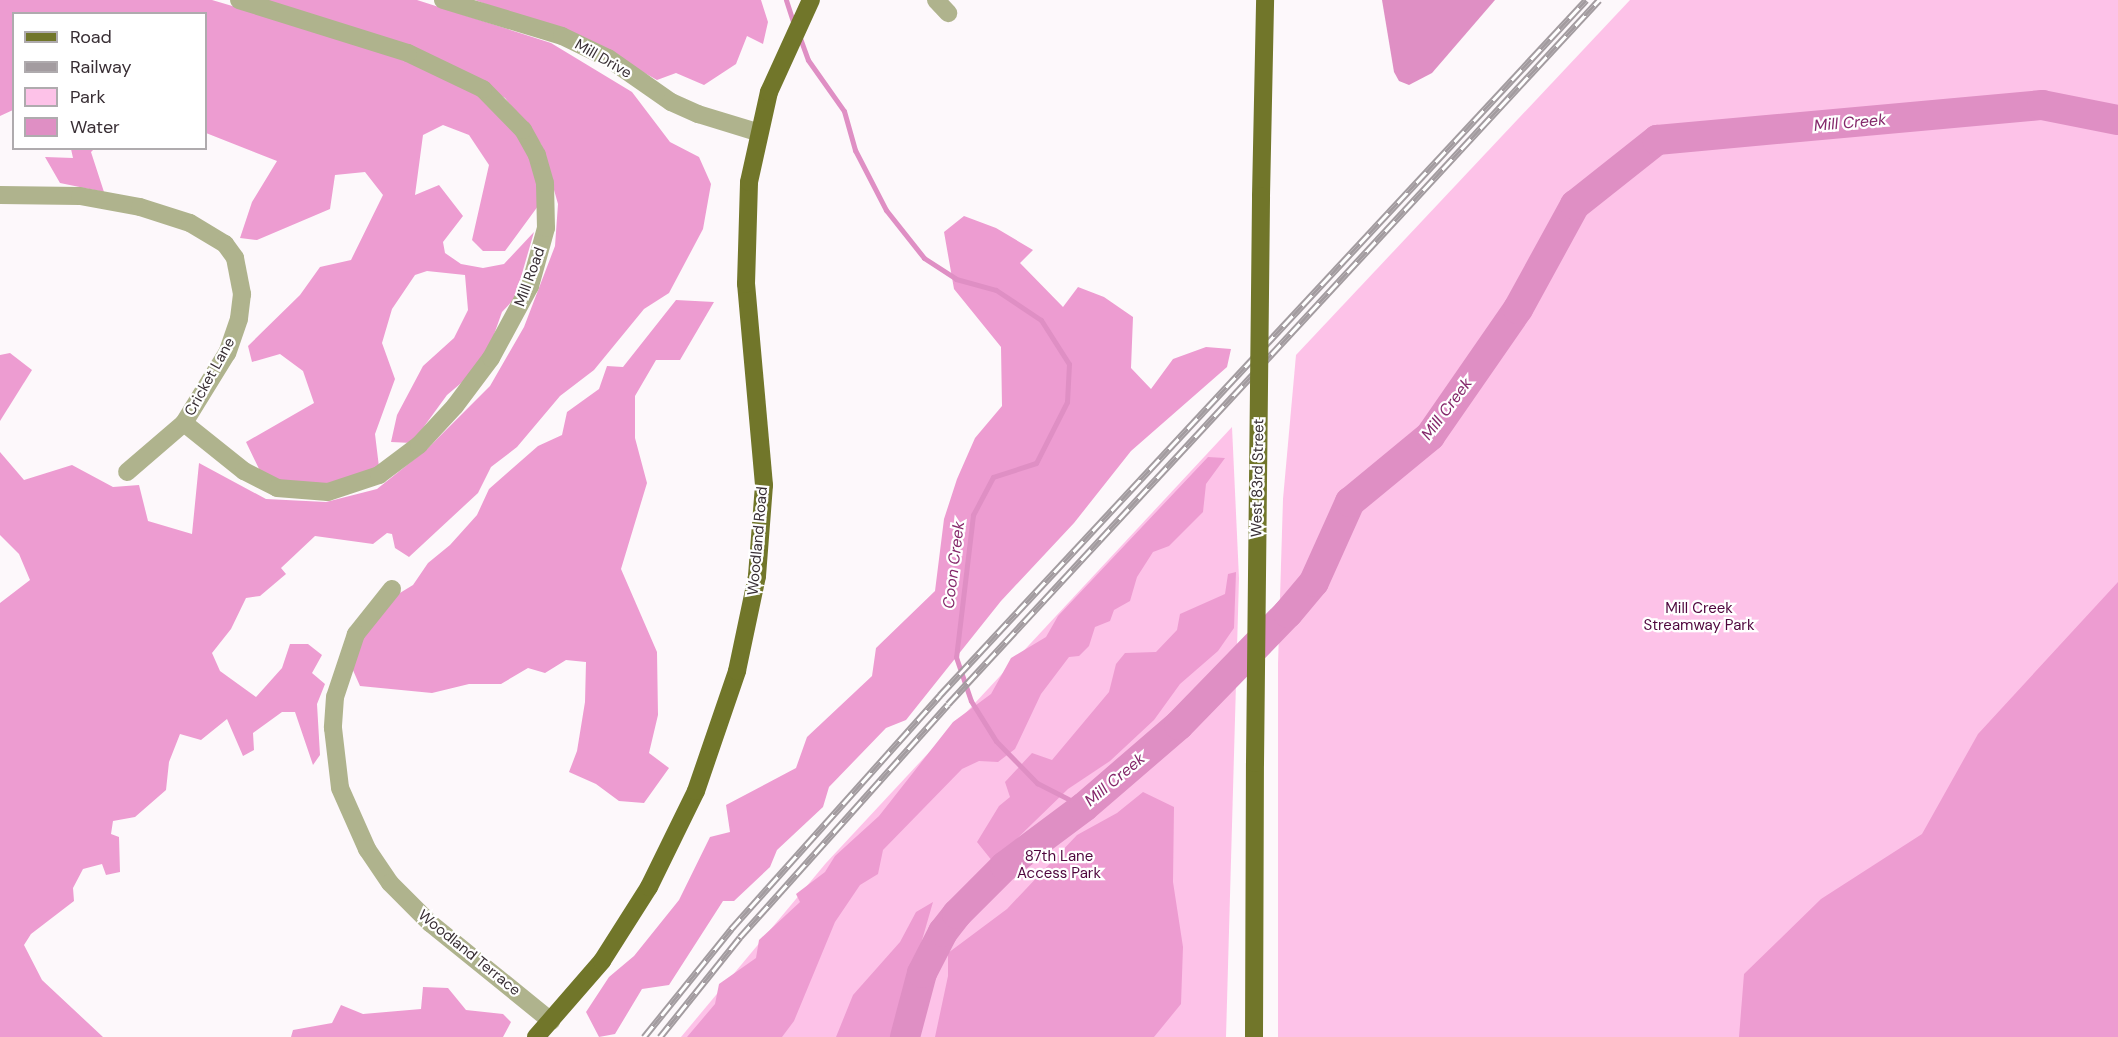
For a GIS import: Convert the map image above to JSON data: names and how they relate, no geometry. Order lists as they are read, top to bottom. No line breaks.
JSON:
{"streets":{"main road":["West 83rd Street","Woodland Road"],"street":["Mill Drive","Mill Road","Cricket Lane","Woodland Terrace"]},"crossings":[["Mill Drive","Woodland Road"],["Mill Road","Cricket Lane"],["Woodland Road","Woodland Terrace"]],"water":["Mill Creek","Coon Creek"],"parks":["Mill Creek Streamway Park","87th Lane Access Park"],"legend":["Road","Railway","Park","Water"]}
